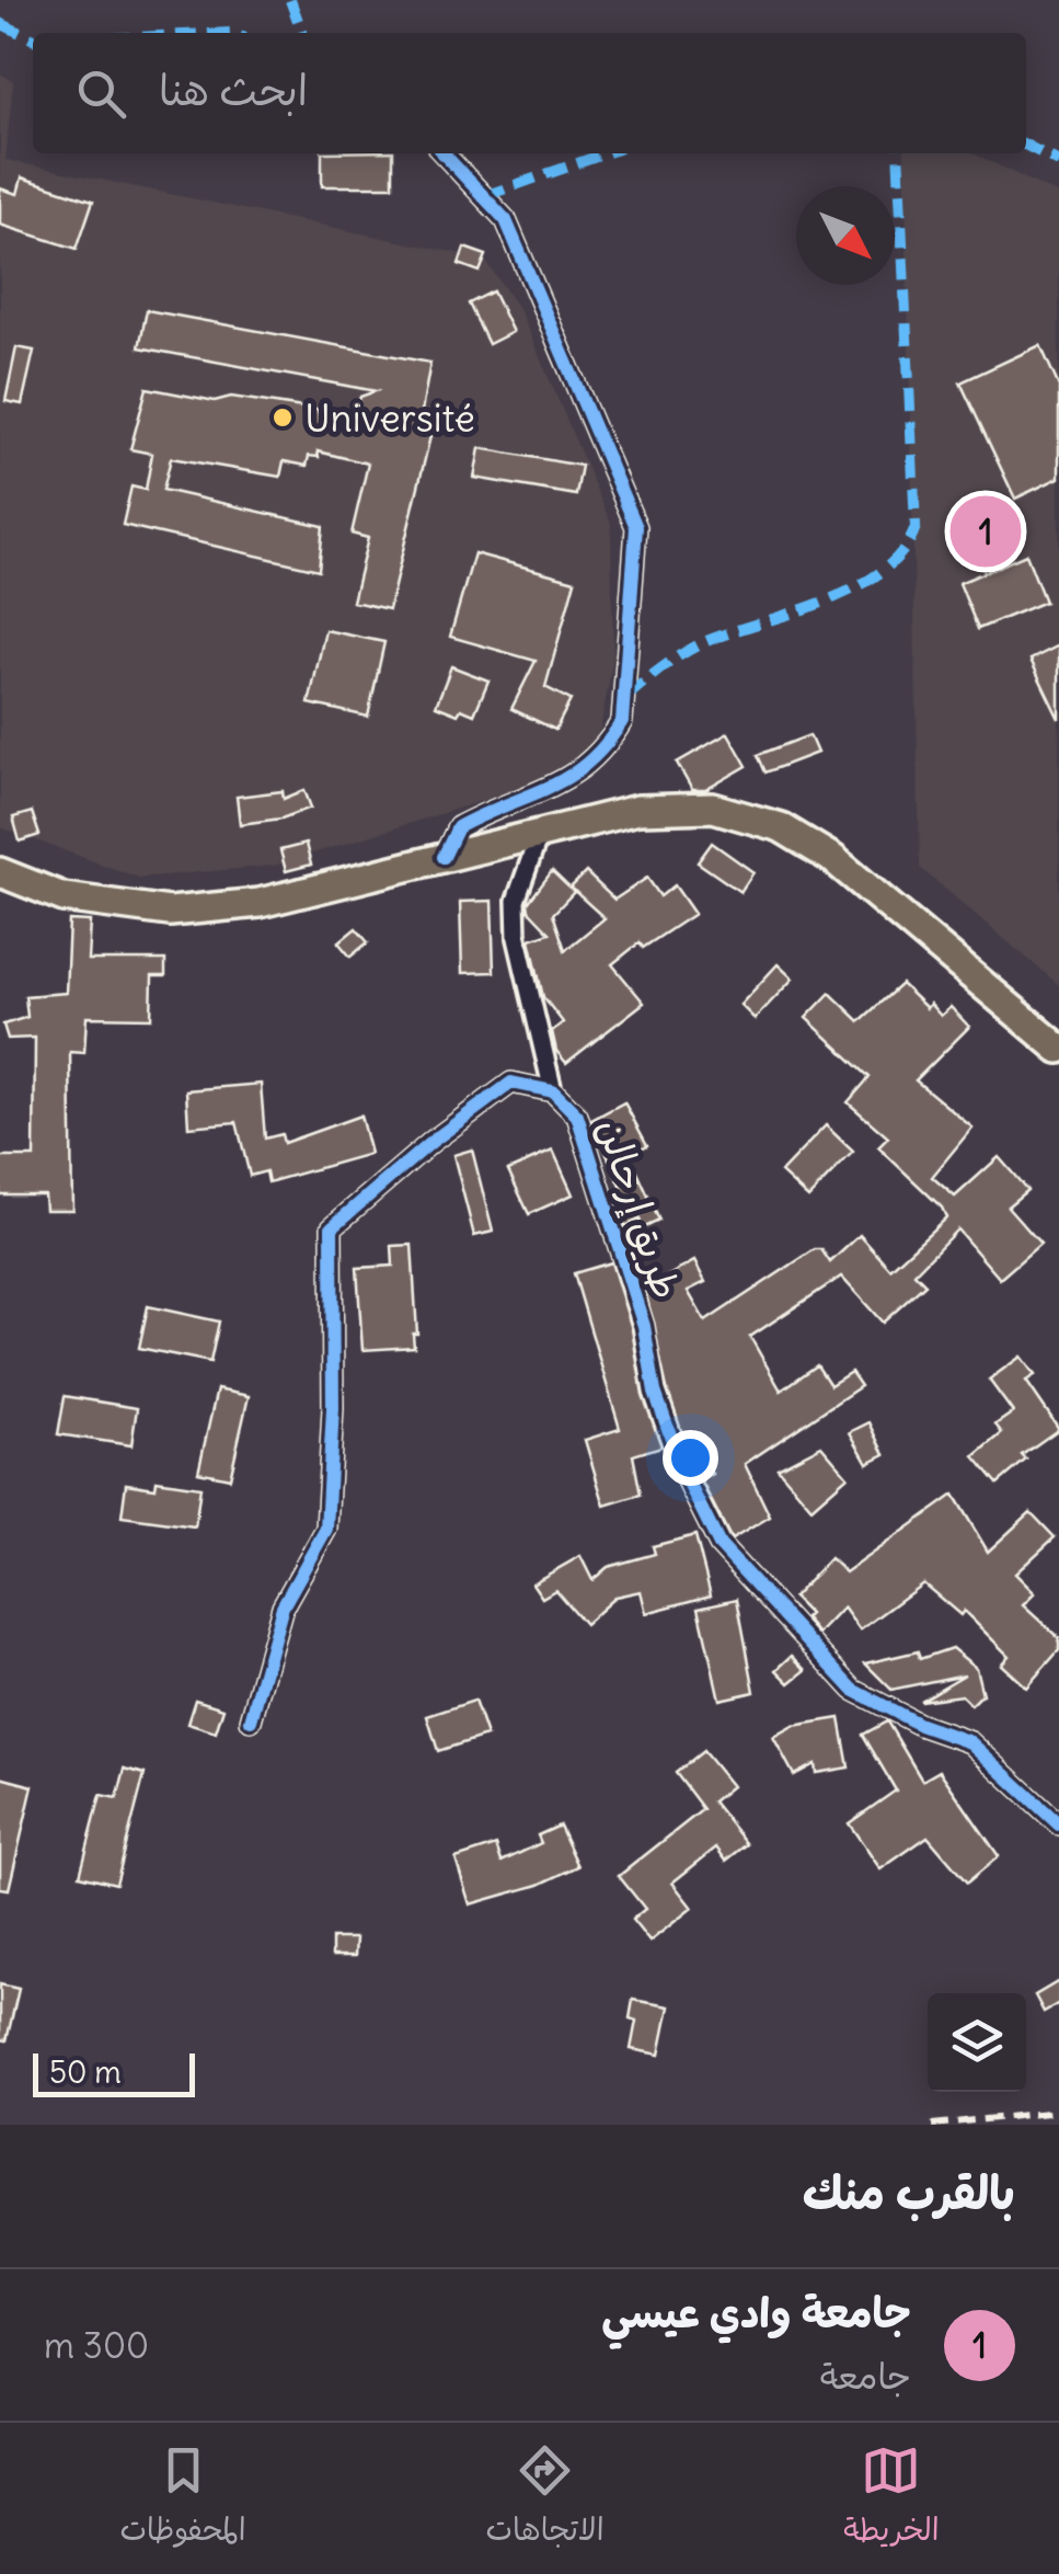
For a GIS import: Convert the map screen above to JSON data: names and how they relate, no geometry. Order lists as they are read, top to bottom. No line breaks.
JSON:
{"streets":{"street":["طريق إرحالن"]},"places":["Université"],"scale_bar":"50 m","north":"bottom right","page":{"search":"ابحث هنا","pins":"1","scale":"50 m","heading":"بالقرب منك","list":[{"mark":"1","name":"جامعة وادي عيسي","note":"جامعة","value":"300 m"}],"nav":["الخريطة","الاتجاهات","المحفوظات"]}}
